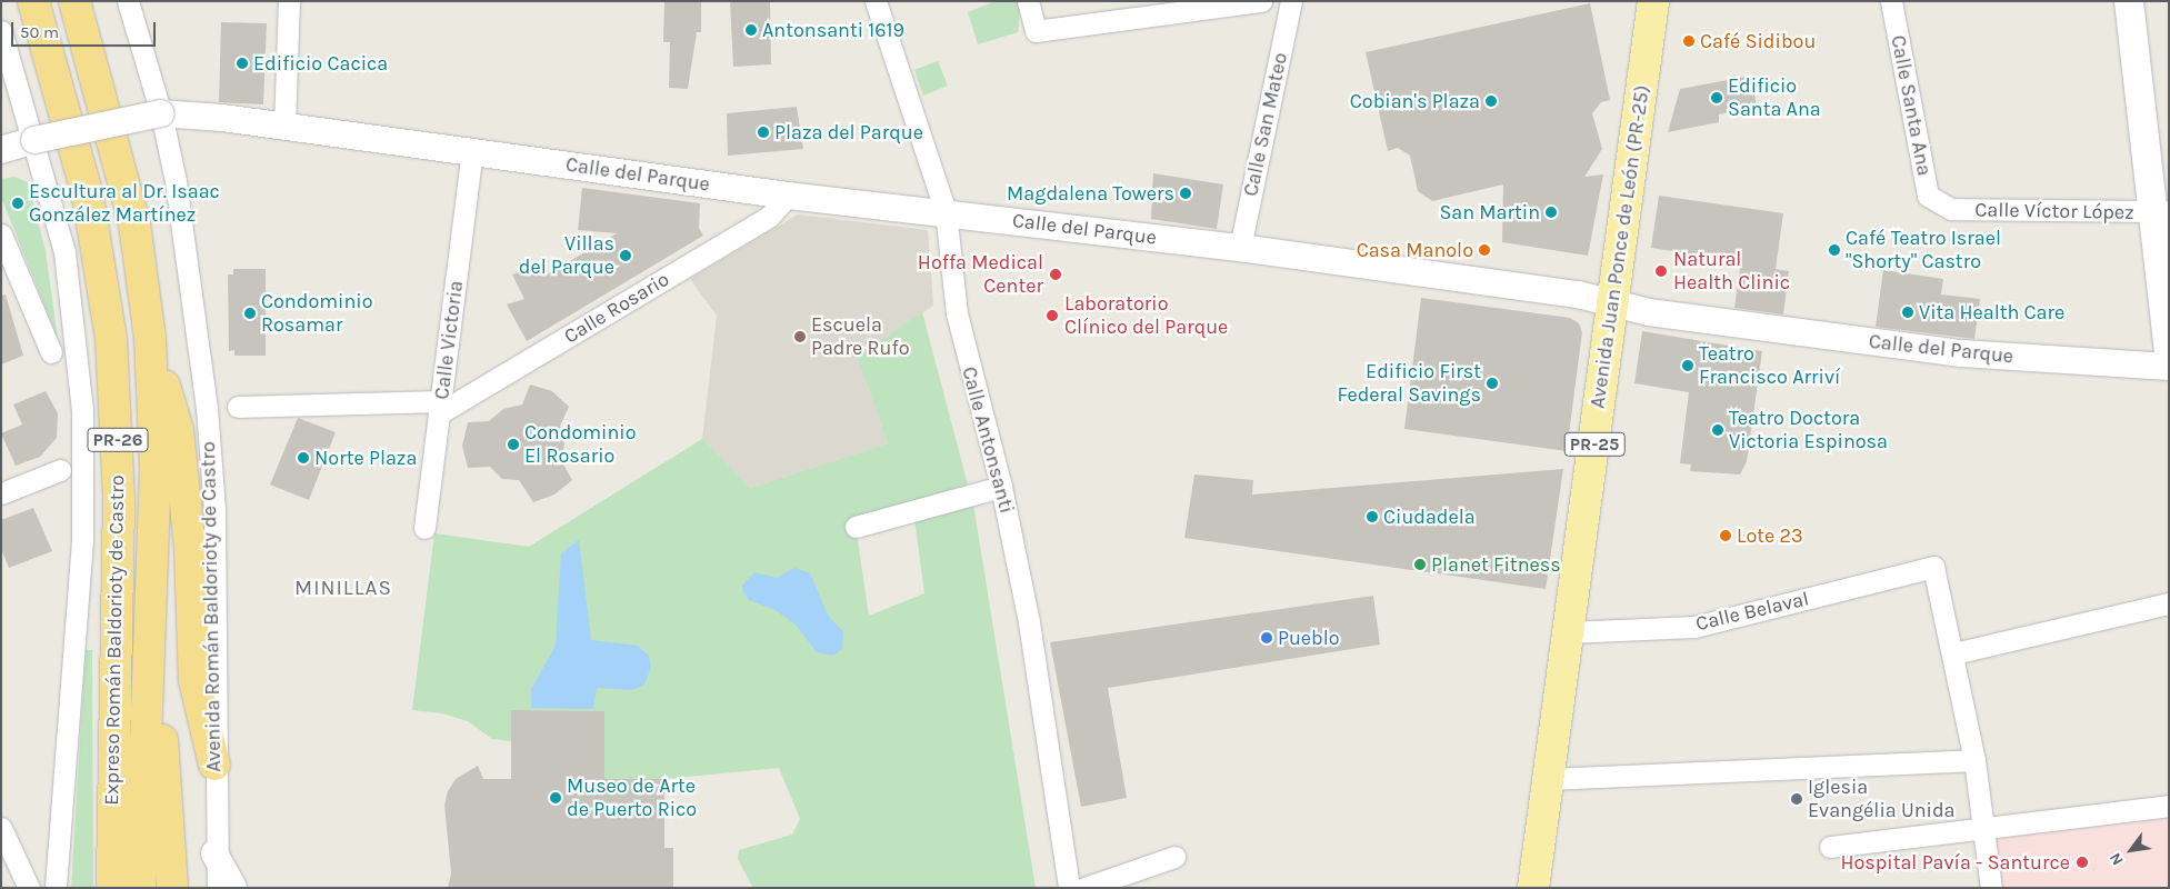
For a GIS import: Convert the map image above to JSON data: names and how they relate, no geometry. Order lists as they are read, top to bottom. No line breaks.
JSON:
{"streets":{"highway":["PR-26","Expreso Román Baldorioty de Castro"],"main road":["Avenida Juan Ponce de León (PR-25)","PR-25"],"street":["Calle Santa Ana","Calle San Mateo","Calle del Parque","Calle Víctor López","Calle Rosario","Calle Victoria","Calle Antonsanti","Avenida Román Baldorioty de Castro","Calle Belaval"]},"crossings":[["Calle Santa Ana","Calle Víctor López"],["Calle San Mateo","Calle del Parque"],["Calle del Parque","Avenida Juan Ponce de León (PR-25)"],["Calle del Parque","Calle Rosario"],["Calle del Parque","Calle Victoria"],["Calle del Parque","Calle Antonsanti"],["Calle del Parque","Avenida Román Baldorioty de Castro"],["Avenida Juan Ponce de León (PR-25)","Calle Belaval"],["Calle Rosario","Calle Victoria"]],"districts":["MINILLAS"],"places":["Antonsanti 1619","Café Sidibou","Edificio Cacica","Edificio Santa Ana","Cobian's Plaza","Plaza del Parque","Magdalena Towers","Escultura al Dr. Isaac González Martínez","San Martin","Casa Manolo","Café Teatro Israel \"Shorty\" Castro","Villas del Parque","Natural Health Clinic","Hoffa Medical Center","Vita Health Care","Condominio Rosamar","Laboratorio Clínico del Parque","Escuela Padre Rufo","Teatro Francisco Arriví","Edificio First Federal Savings","Teatro Doctora Victoria Espinosa","Condominio El Rosario","Norte Plaza","Ciudadela","Lote 23","Planet Fitness","Pueblo","Museo de Arte de Puerto Rico","Iglesia Evangélia Unida","Hospital Pavía - Santurce"],"scale_bar":"50 m","north":"bottom left"}
